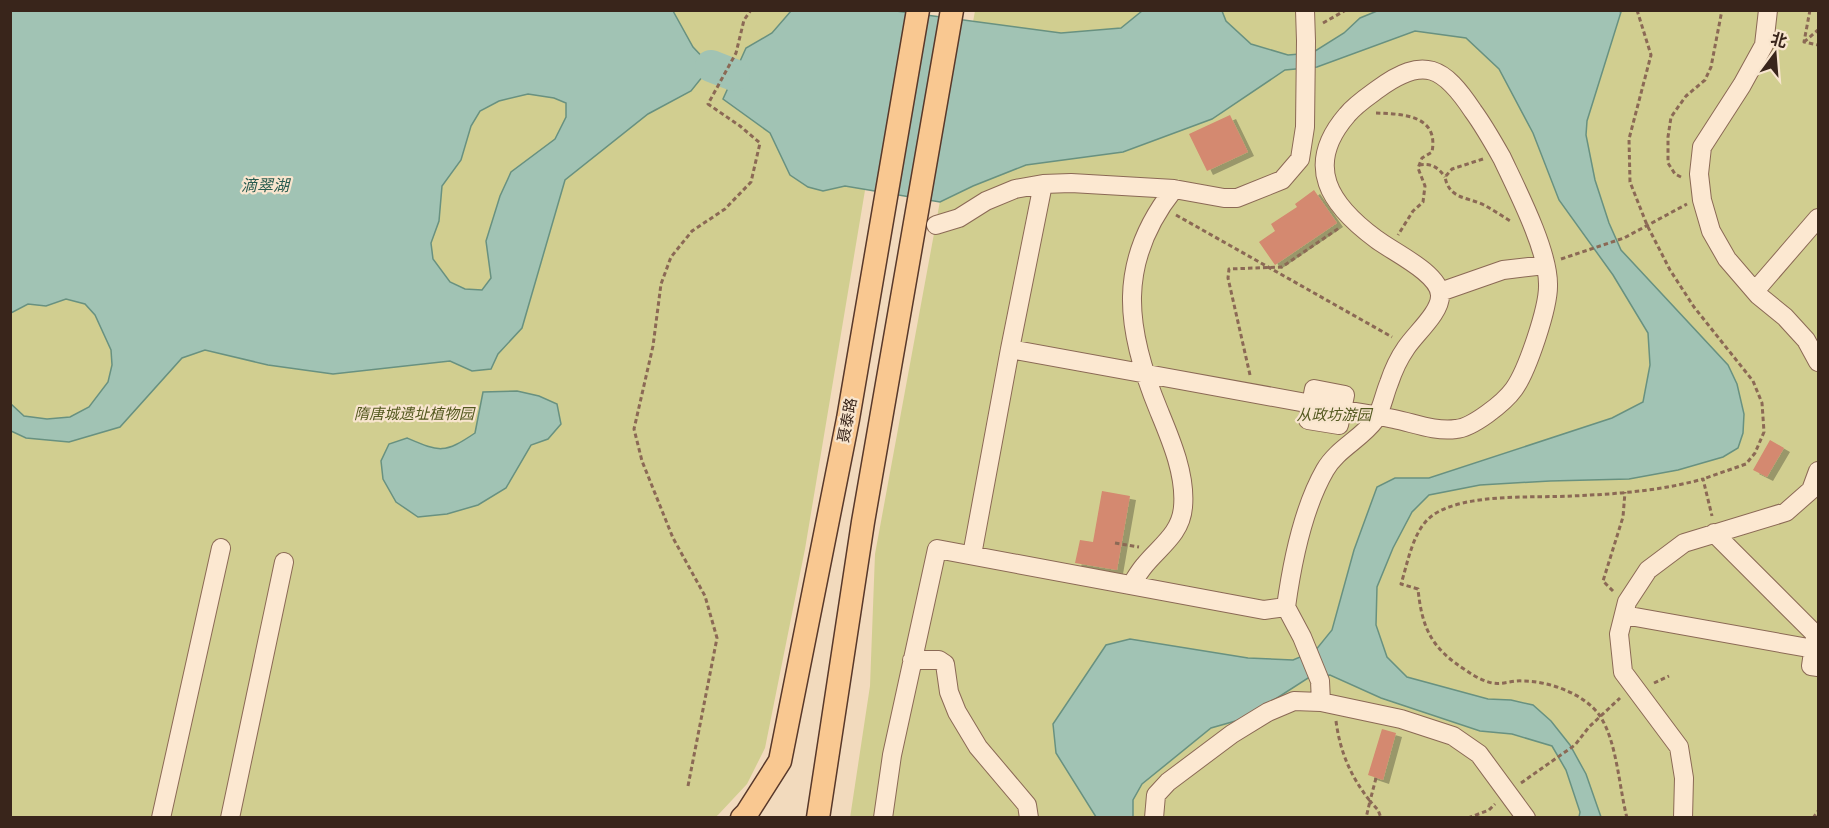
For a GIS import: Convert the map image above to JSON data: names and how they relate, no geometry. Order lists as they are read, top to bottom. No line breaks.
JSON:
{"streets":{"main road":["聂泰路"]},"water":["滴翠湖"],"parks":["隋唐城遗址植物园","从政坊游园"],"north":"top"}
